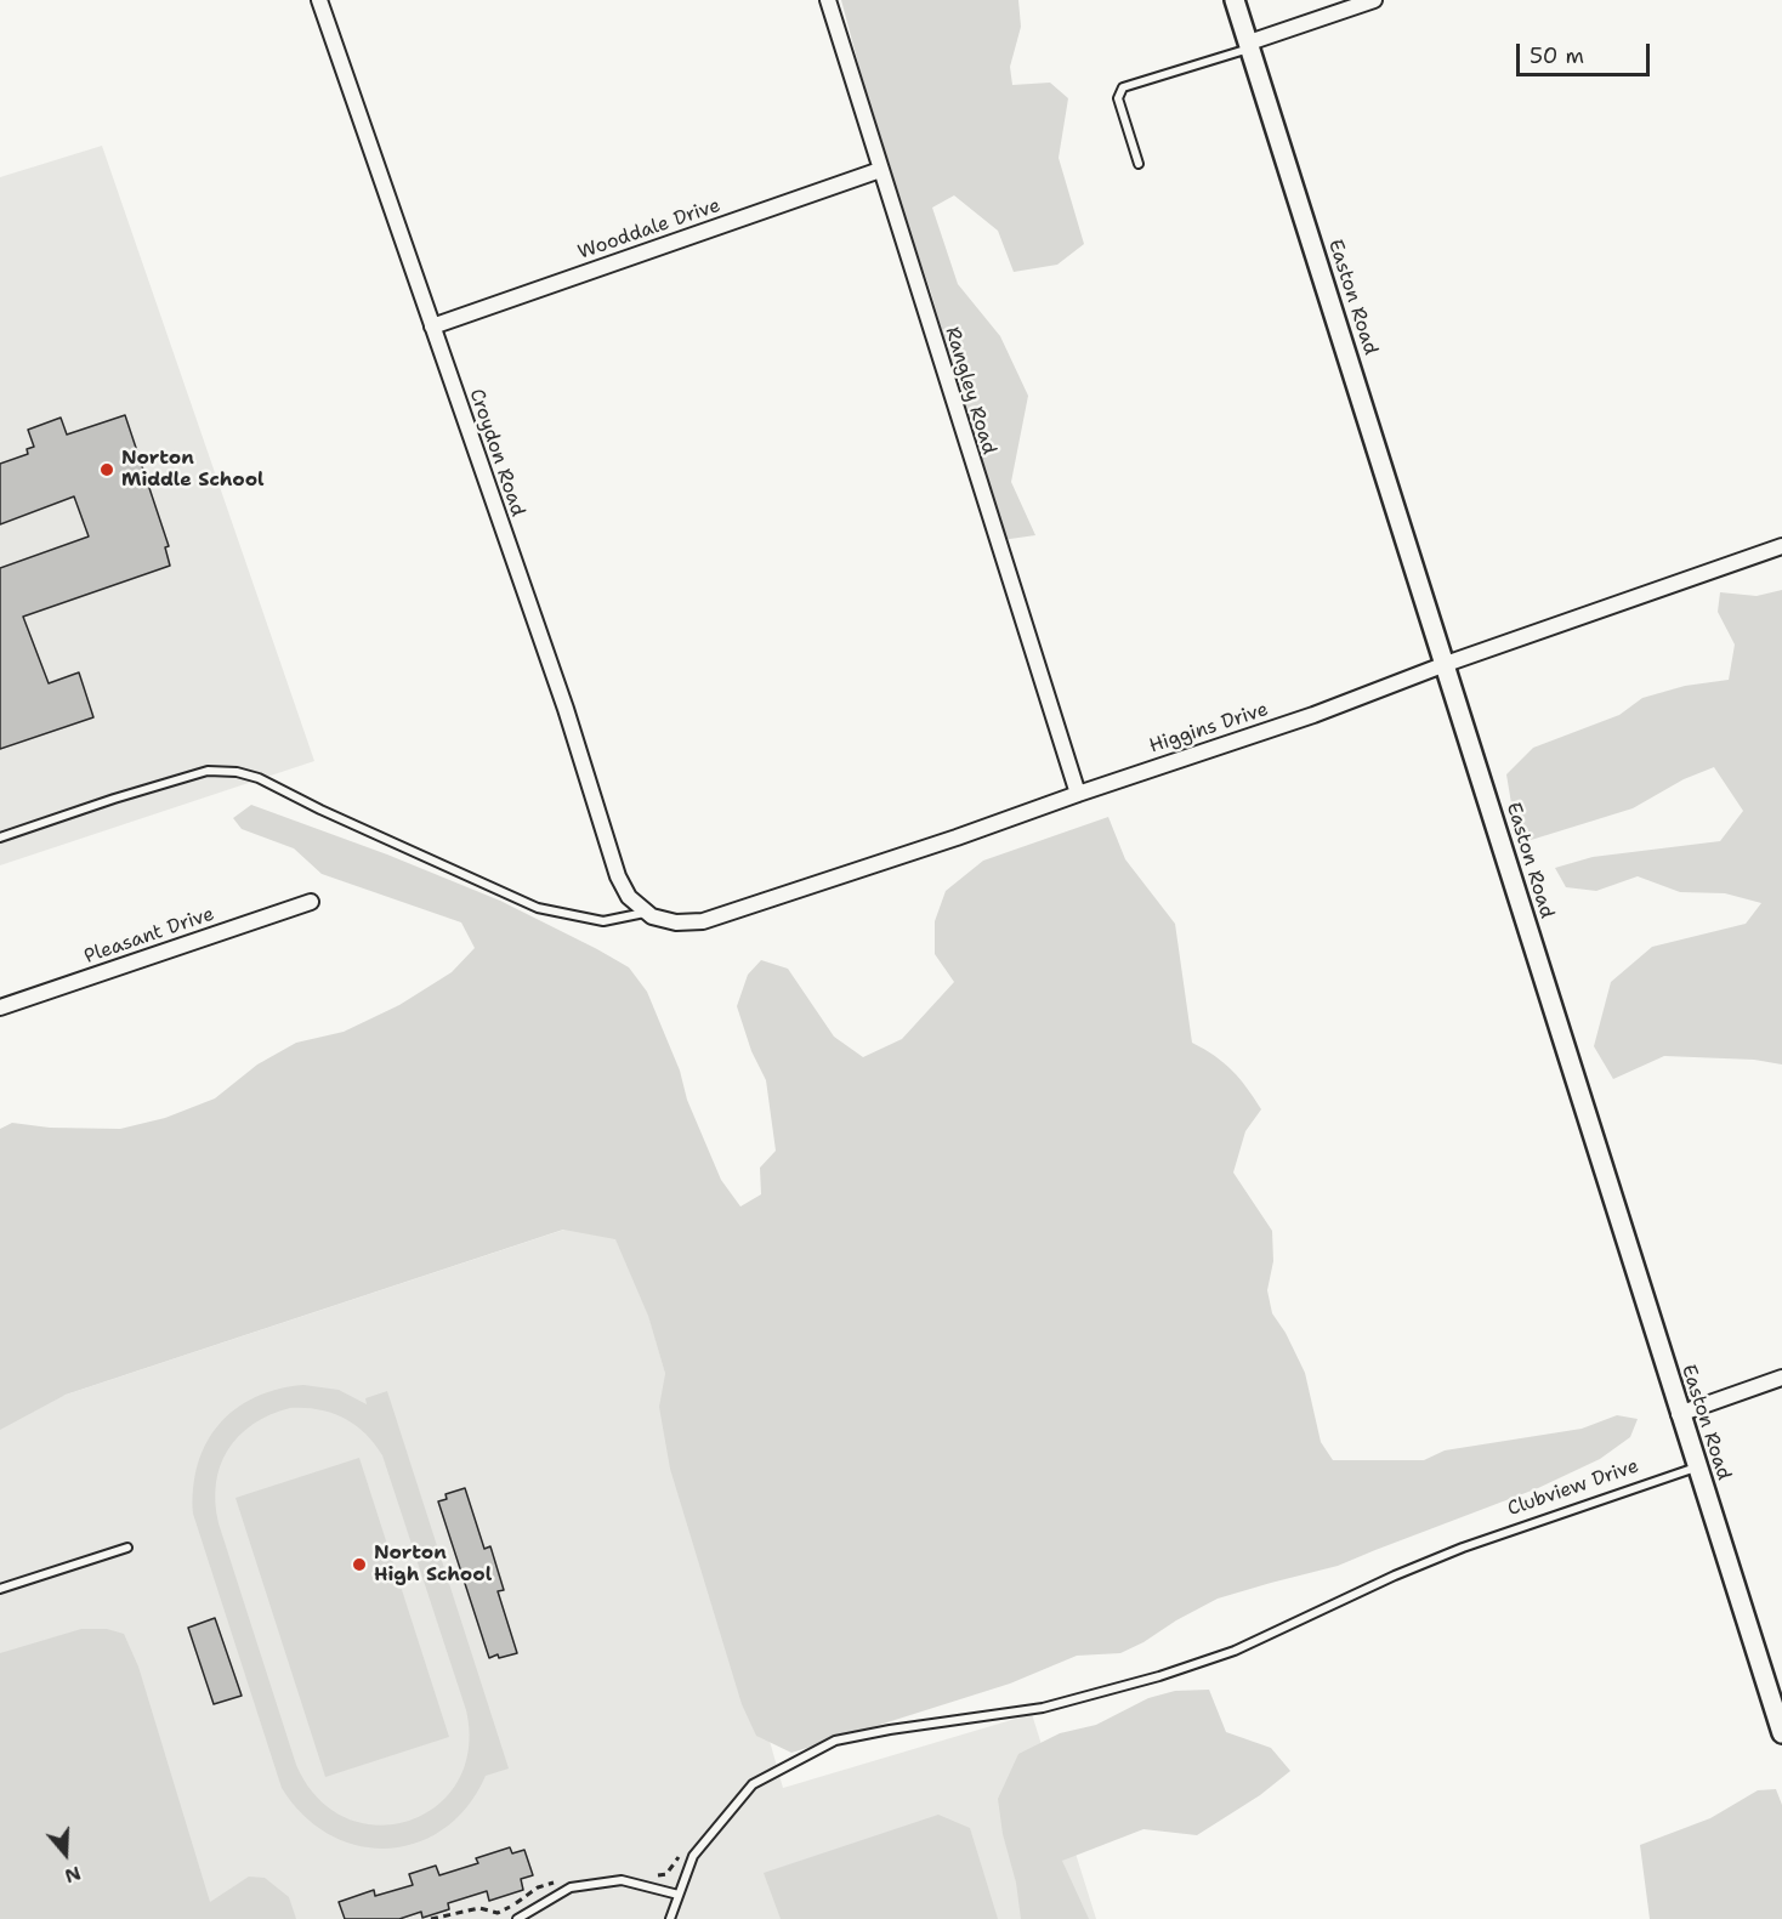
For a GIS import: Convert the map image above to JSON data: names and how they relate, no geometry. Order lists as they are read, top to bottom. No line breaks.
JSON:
{"streets":{"street":["Wooddale Drive","Easton Road","Rangley Road","Croydon Road","Higgins Drive","Pleasant Drive"],"lane":["Clubview Drive"]},"crossings":[["Wooddale Drive","Rangley Road"],["Wooddale Drive","Croydon Road"],["Easton Road","Higgins Drive"],["Easton Road","Clubview Drive"],["Rangley Road","Higgins Drive"],["Croydon Road","Higgins Drive"]],"places":["Norton Middle School","Norton High School"],"scale_bar":"50 m","north":"bottom"}
